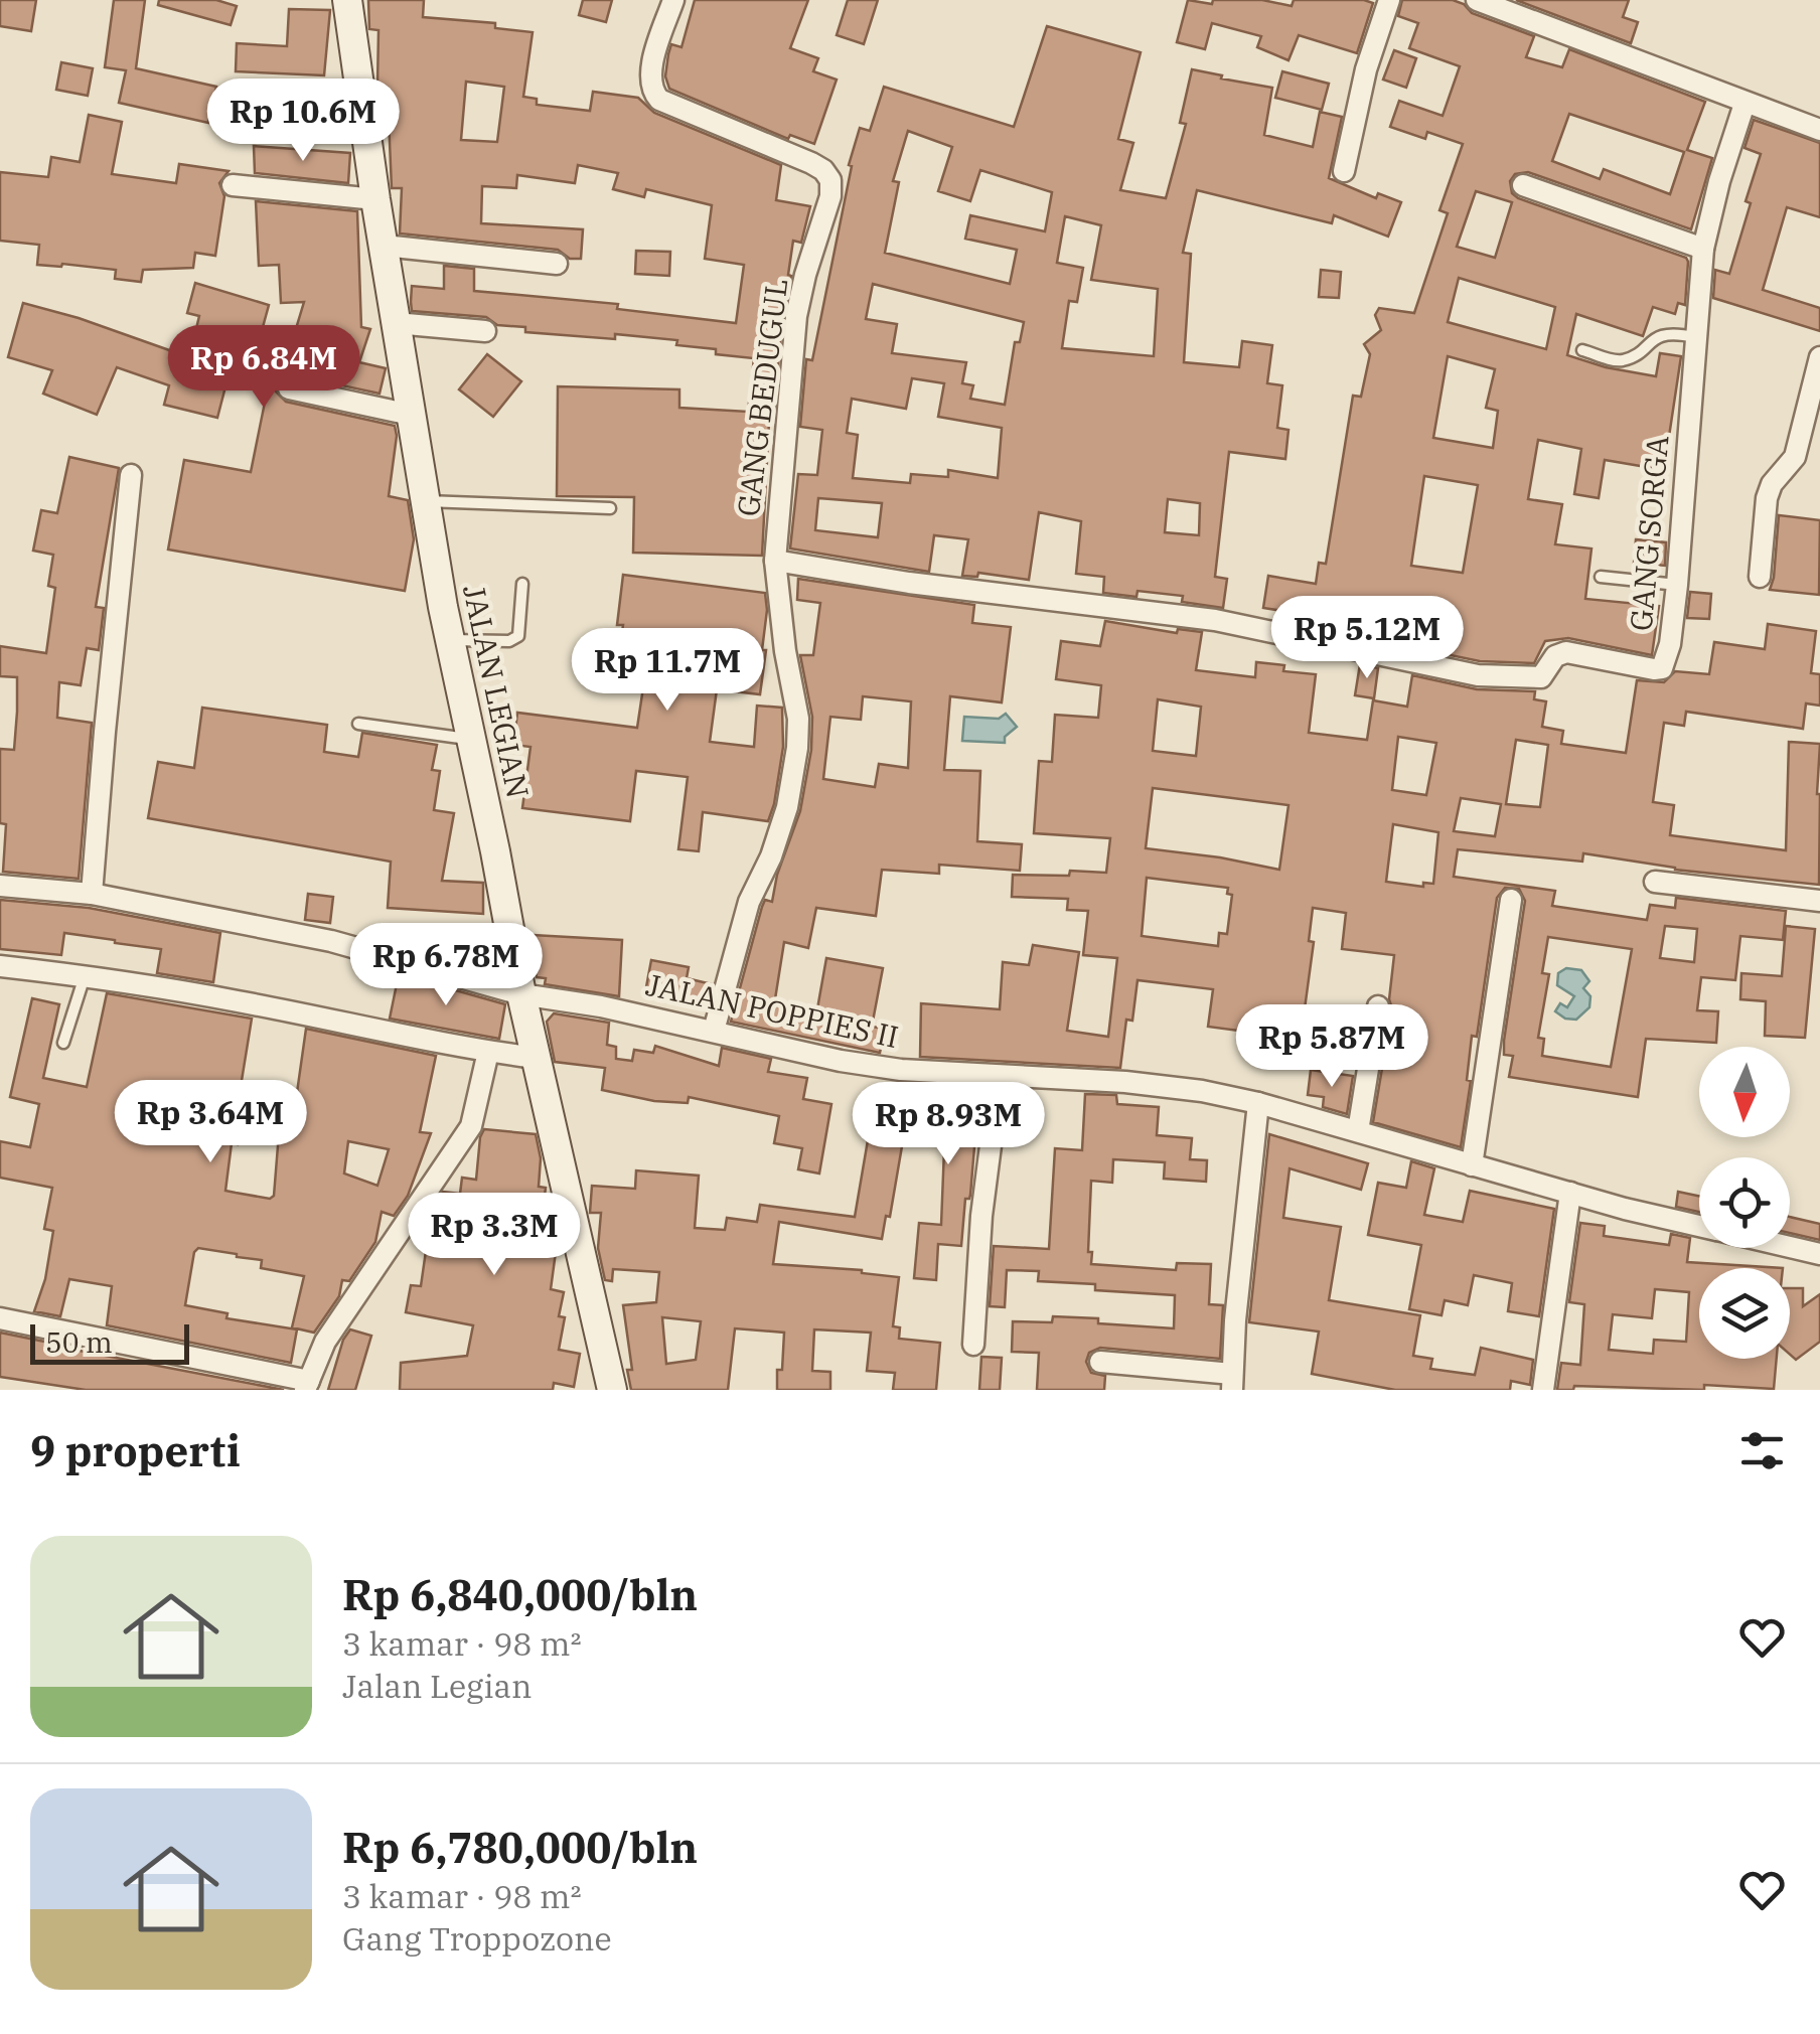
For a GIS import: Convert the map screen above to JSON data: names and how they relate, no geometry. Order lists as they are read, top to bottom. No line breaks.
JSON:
{"streets":{"main road":["JALAN LEGIAN"],"street":["GANG BEDUGUL","GANG SORGA","JALAN POPPIES II"]},"crossings":[["GANG BEDUGUL","GANG SORGA"],["JALAN LEGIAN","JALAN POPPIES II"]],"scale_bar":"50 m","north":"bottom","page":{"price":["Rp 10.6M","Rp 6.84M","Rp 5.12M","Rp 11.7M","Rp 6.78M","Rp 5.87M","Rp 3.64M","Rp 8.93M","Rp 3.3M"],"scale":"50 m","heading":"9 properti","list":[{"name":"Rp 6,840,000/bln","note":"3 kamar · 98 m² · Jalan Legian"},{"name":"Rp 6,780,000/bln","note":"3 kamar · 98 m² · Gang Troppozone"}]}}
